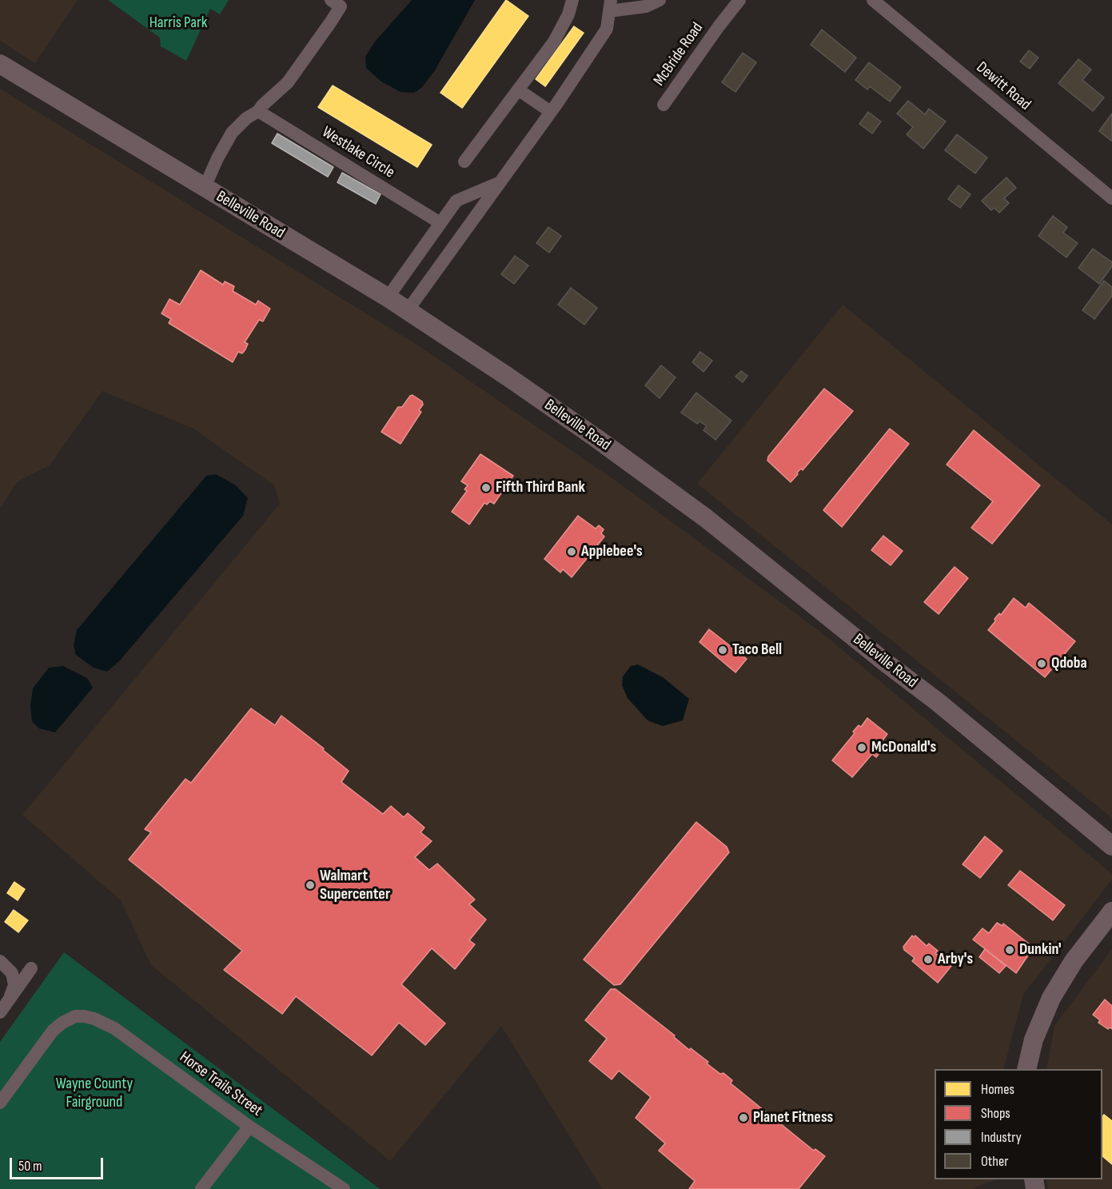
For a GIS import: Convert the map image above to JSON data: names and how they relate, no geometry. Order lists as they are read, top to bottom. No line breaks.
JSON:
{"streets":{"main road":["Belleville Road"],"street":["McBride Road","Dewitt Road","Westlake Circle","Horse Trails Street"]},"parks":["Harris Park","Wayne County Fairground"],"places":["Fifth Third Bank","Applebee's","Taco Bell","Qdoba","McDonald's","Walmart Supercenter","Dunkin'","Arby's","Planet Fitness"],"legend":["Homes","Shops","Industry","Other"],"scale_bar":"50 m"}
